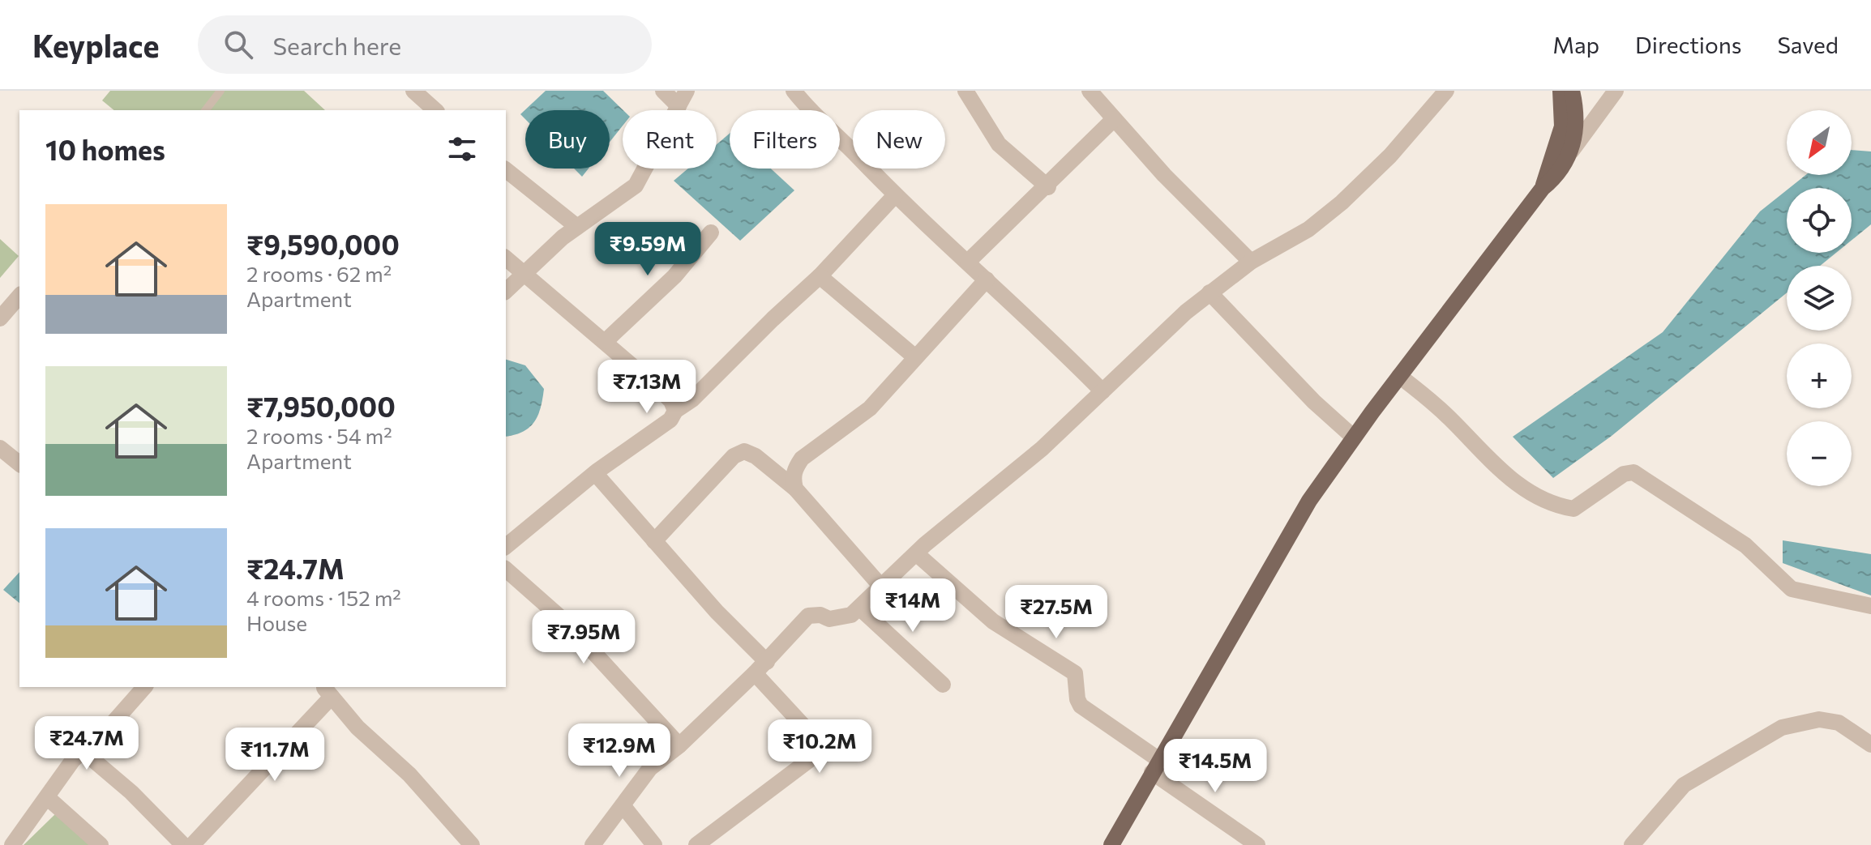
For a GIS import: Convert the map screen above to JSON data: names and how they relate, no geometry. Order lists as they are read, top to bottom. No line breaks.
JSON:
{"north":"bottom left","page":{"header":"Keyplace","search":"Search here","nav":["Map","Directions","Saved"],"map_buttons":["+","−"],"chip":["Buy","Rent","Filters","New"],"heading":"10 homes","list":[{"name":"₹9,590,000","note":"2 rooms · 62 m² · Apartment"},{"name":"₹7,950,000","note":"2 rooms · 54 m² · Apartment"},{"name":"₹24.7M","note":"4 rooms · 152 m² · House"}],"price":["₹9.59M","₹7.13M","₹14M","₹27.5M","₹7.95M","₹24.7M","₹10.2M","₹12.9M","₹11.7M","₹14.5M"]}}
